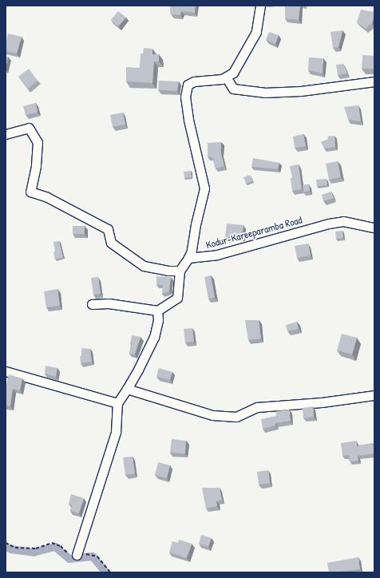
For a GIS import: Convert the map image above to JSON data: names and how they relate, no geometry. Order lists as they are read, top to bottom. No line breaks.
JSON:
{"streets":{"street":["Kodur-Kareeparamba Road"]}}
